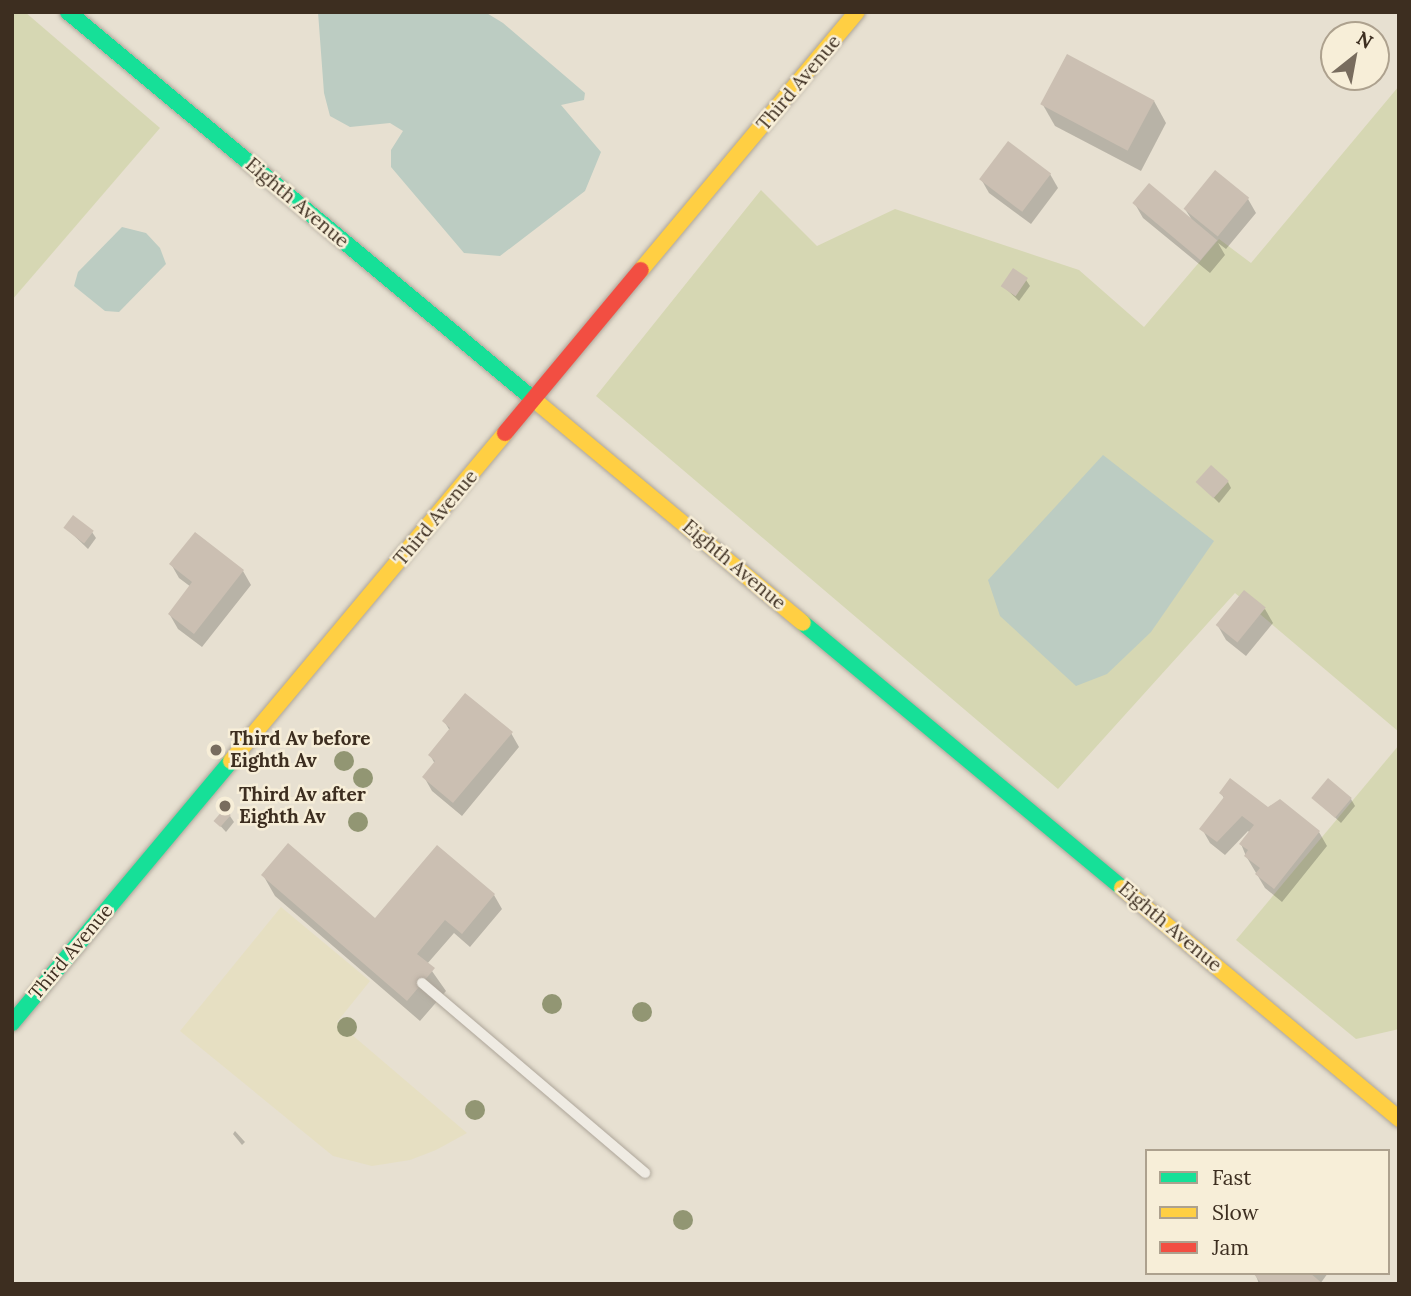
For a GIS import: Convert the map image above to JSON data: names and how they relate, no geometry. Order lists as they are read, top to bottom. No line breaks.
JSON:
{"streets":{"main road":["Third Avenue","Eighth Avenue"]},"crossings":[["Third Avenue","Eighth Avenue"]],"places":["Third Av before Eighth Av","Third Av after Eighth Av"],"legend":["Fast","Slow","Jam"],"north":"top right"}
